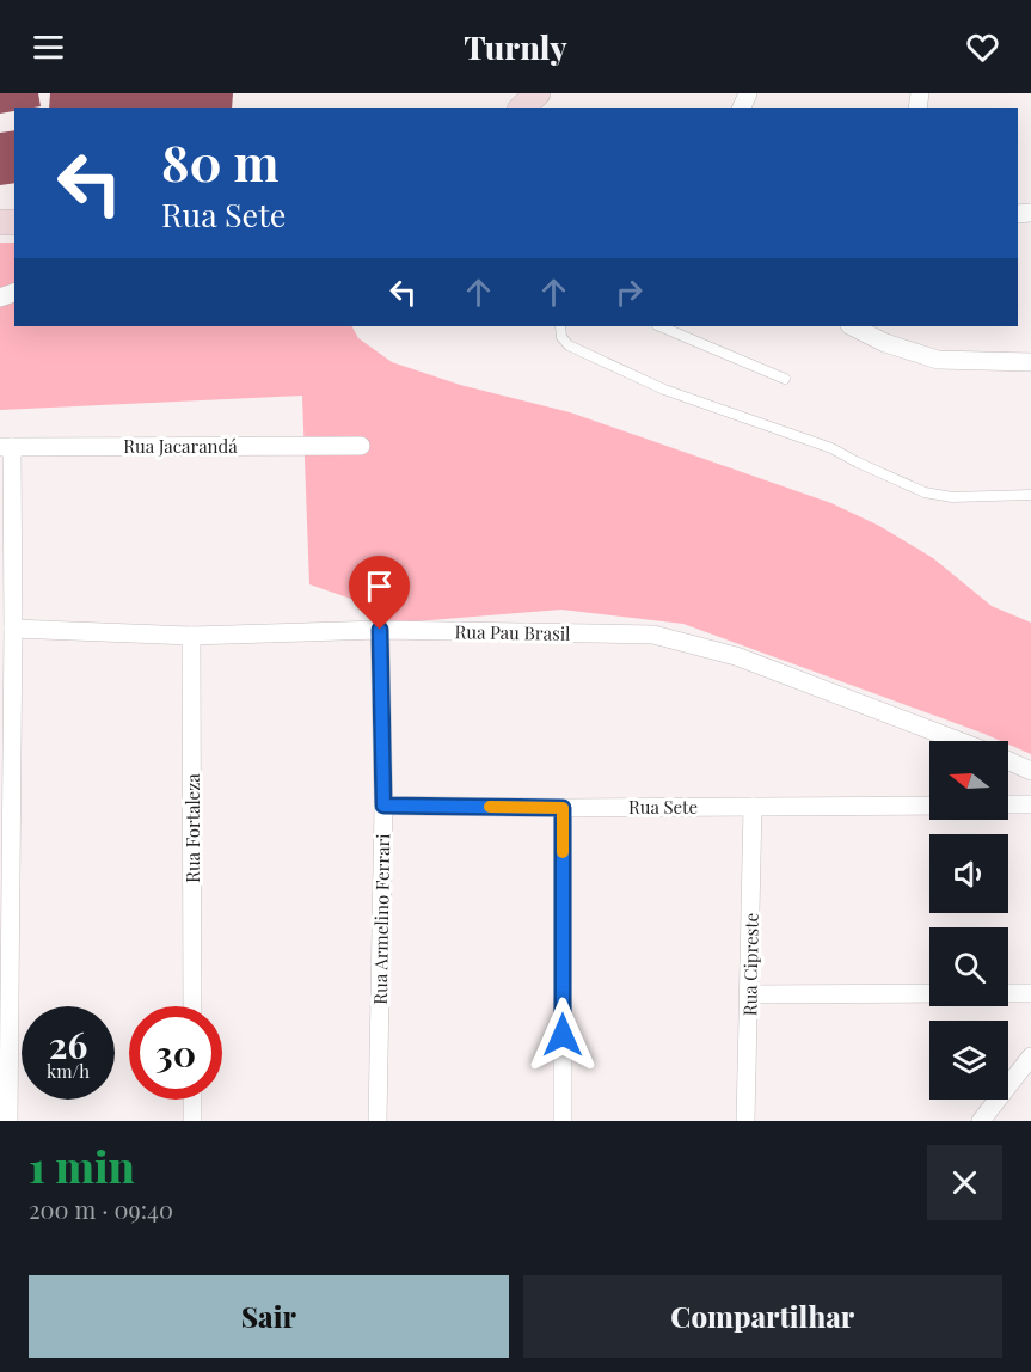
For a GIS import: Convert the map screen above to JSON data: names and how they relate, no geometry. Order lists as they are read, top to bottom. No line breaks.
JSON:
{"streets":{"street":["Rua Jacarandá","Rua Pau Brasil","Rua Sete","Rua Fortaleza","Rua Armelino Ferrari","Rua Cipreste"]},"crossings":[["Rua Pau Brasil","Rua Fortaleza"],["Rua Pau Brasil","Rua Armelino Ferrari"],["Rua Sete","Rua Armelino Ferrari"],["Rua Sete","Rua Cipreste"]],"north":"left","page":{"header":"Turnly","turn":["80 m","Rua Sete"],"speed":"26 km/h","limit":"30","heading":["1 min","200 m · 09:40"],"buttons":["Sair","Compartilhar"]}}
